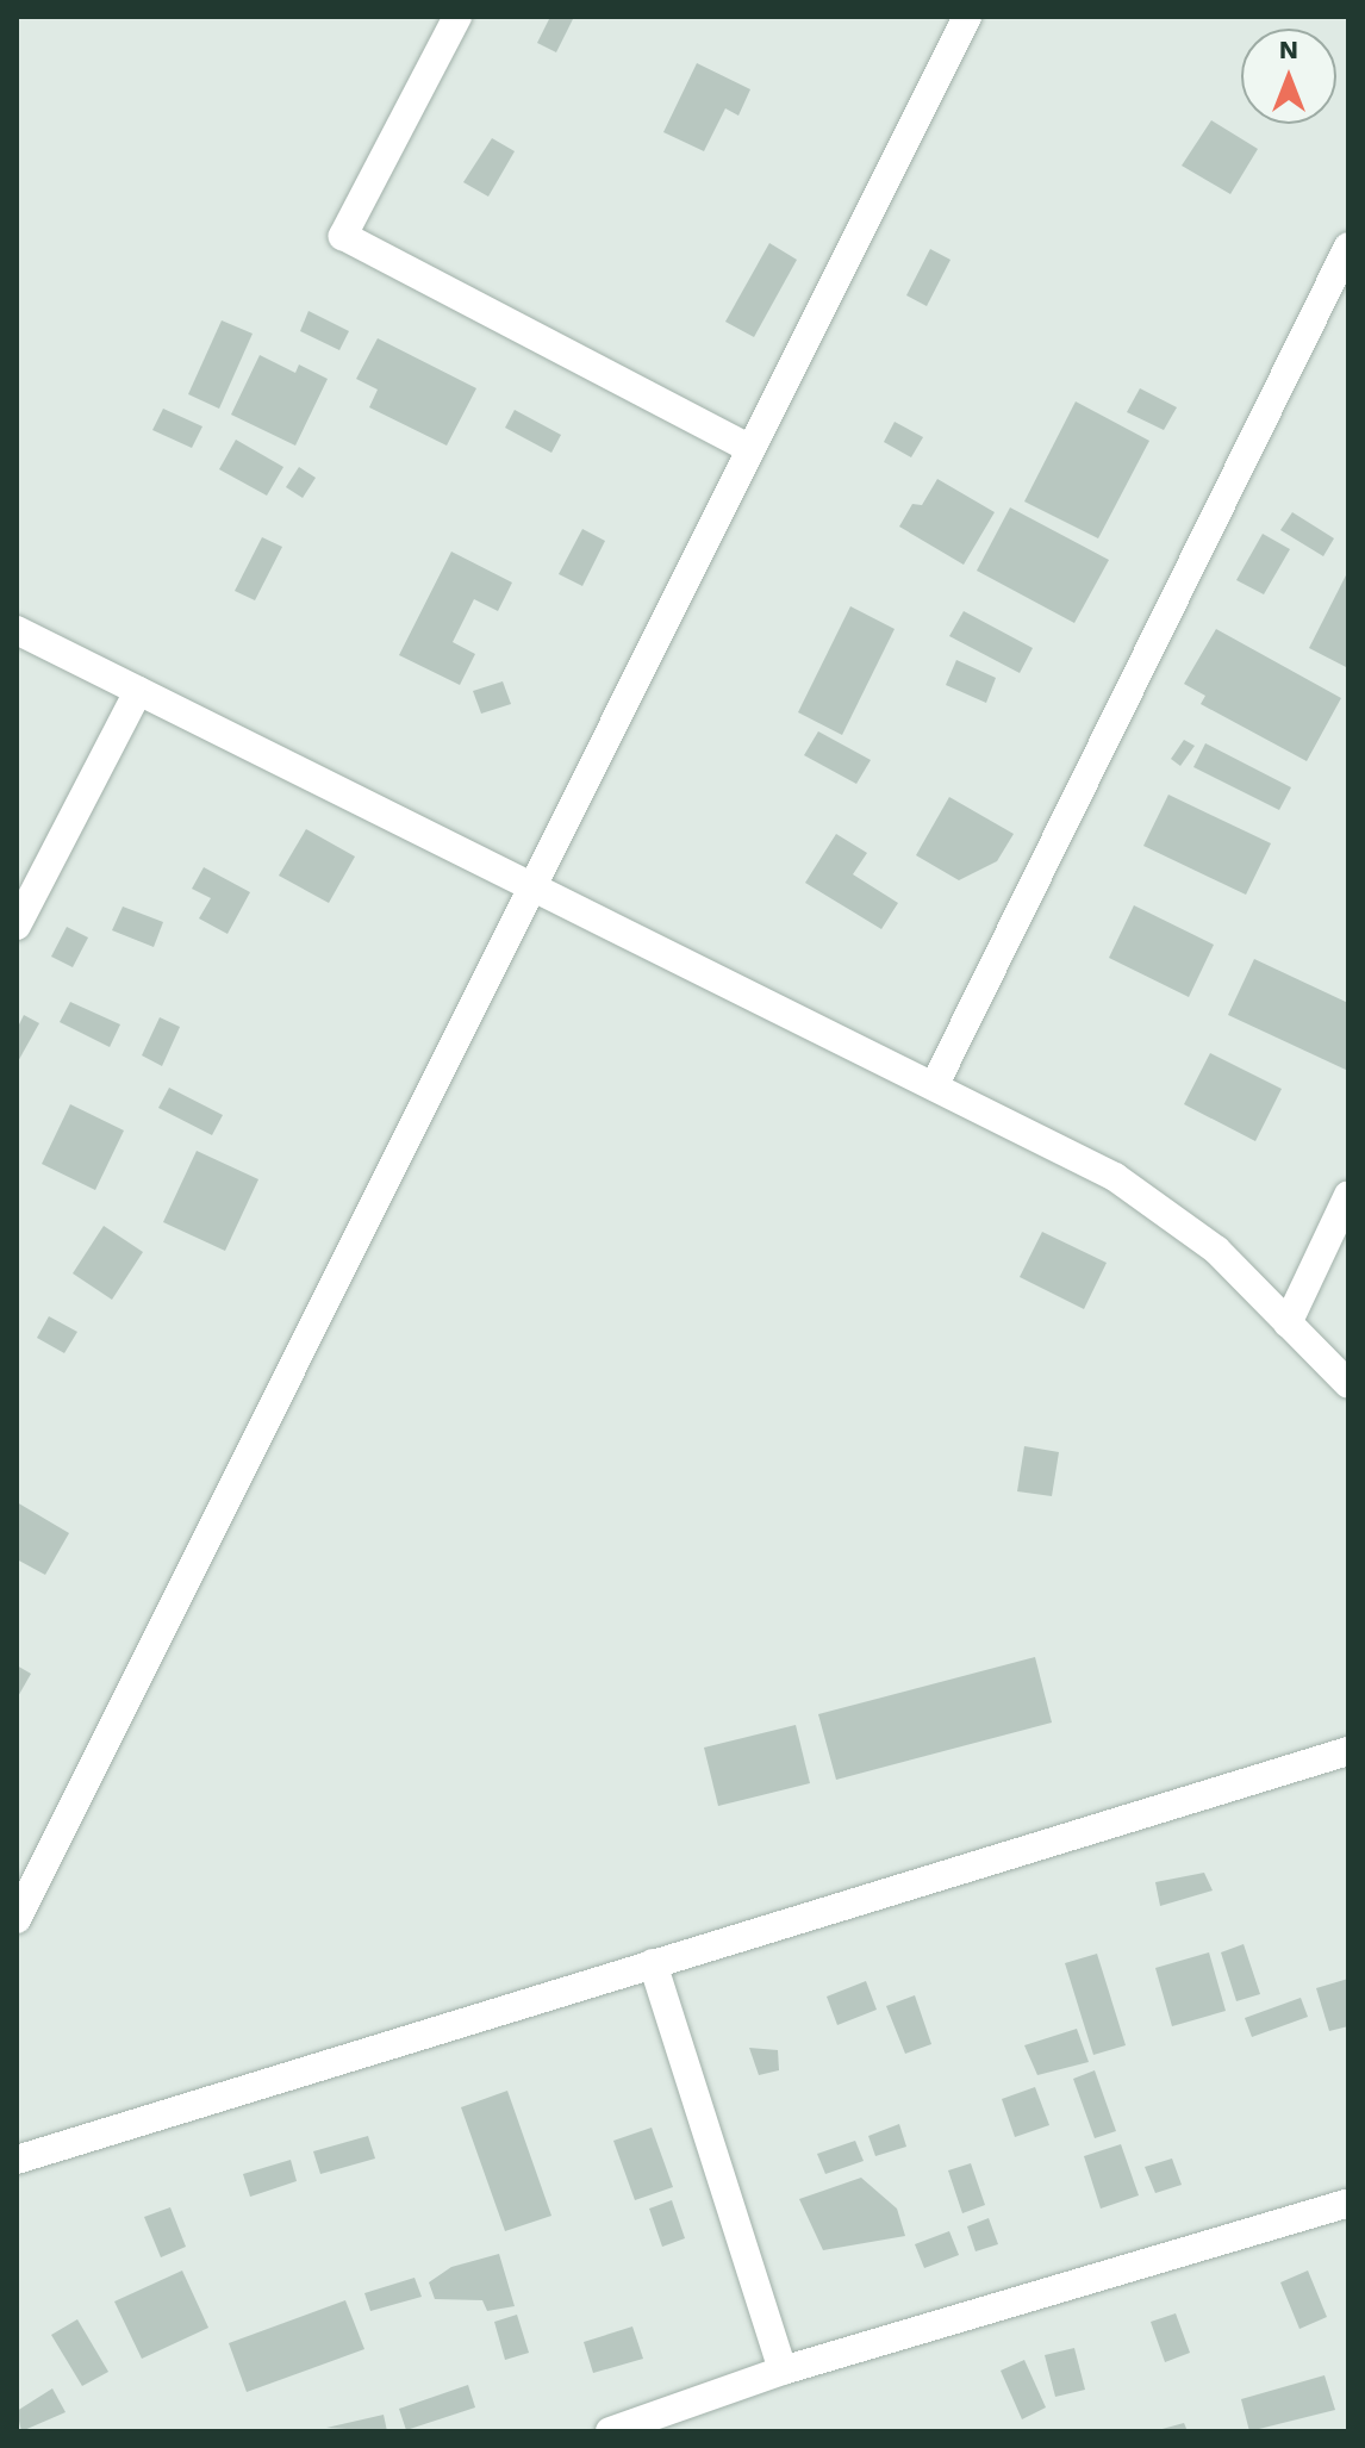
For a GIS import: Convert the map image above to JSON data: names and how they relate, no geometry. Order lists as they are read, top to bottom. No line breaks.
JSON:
{"north":"top"}
